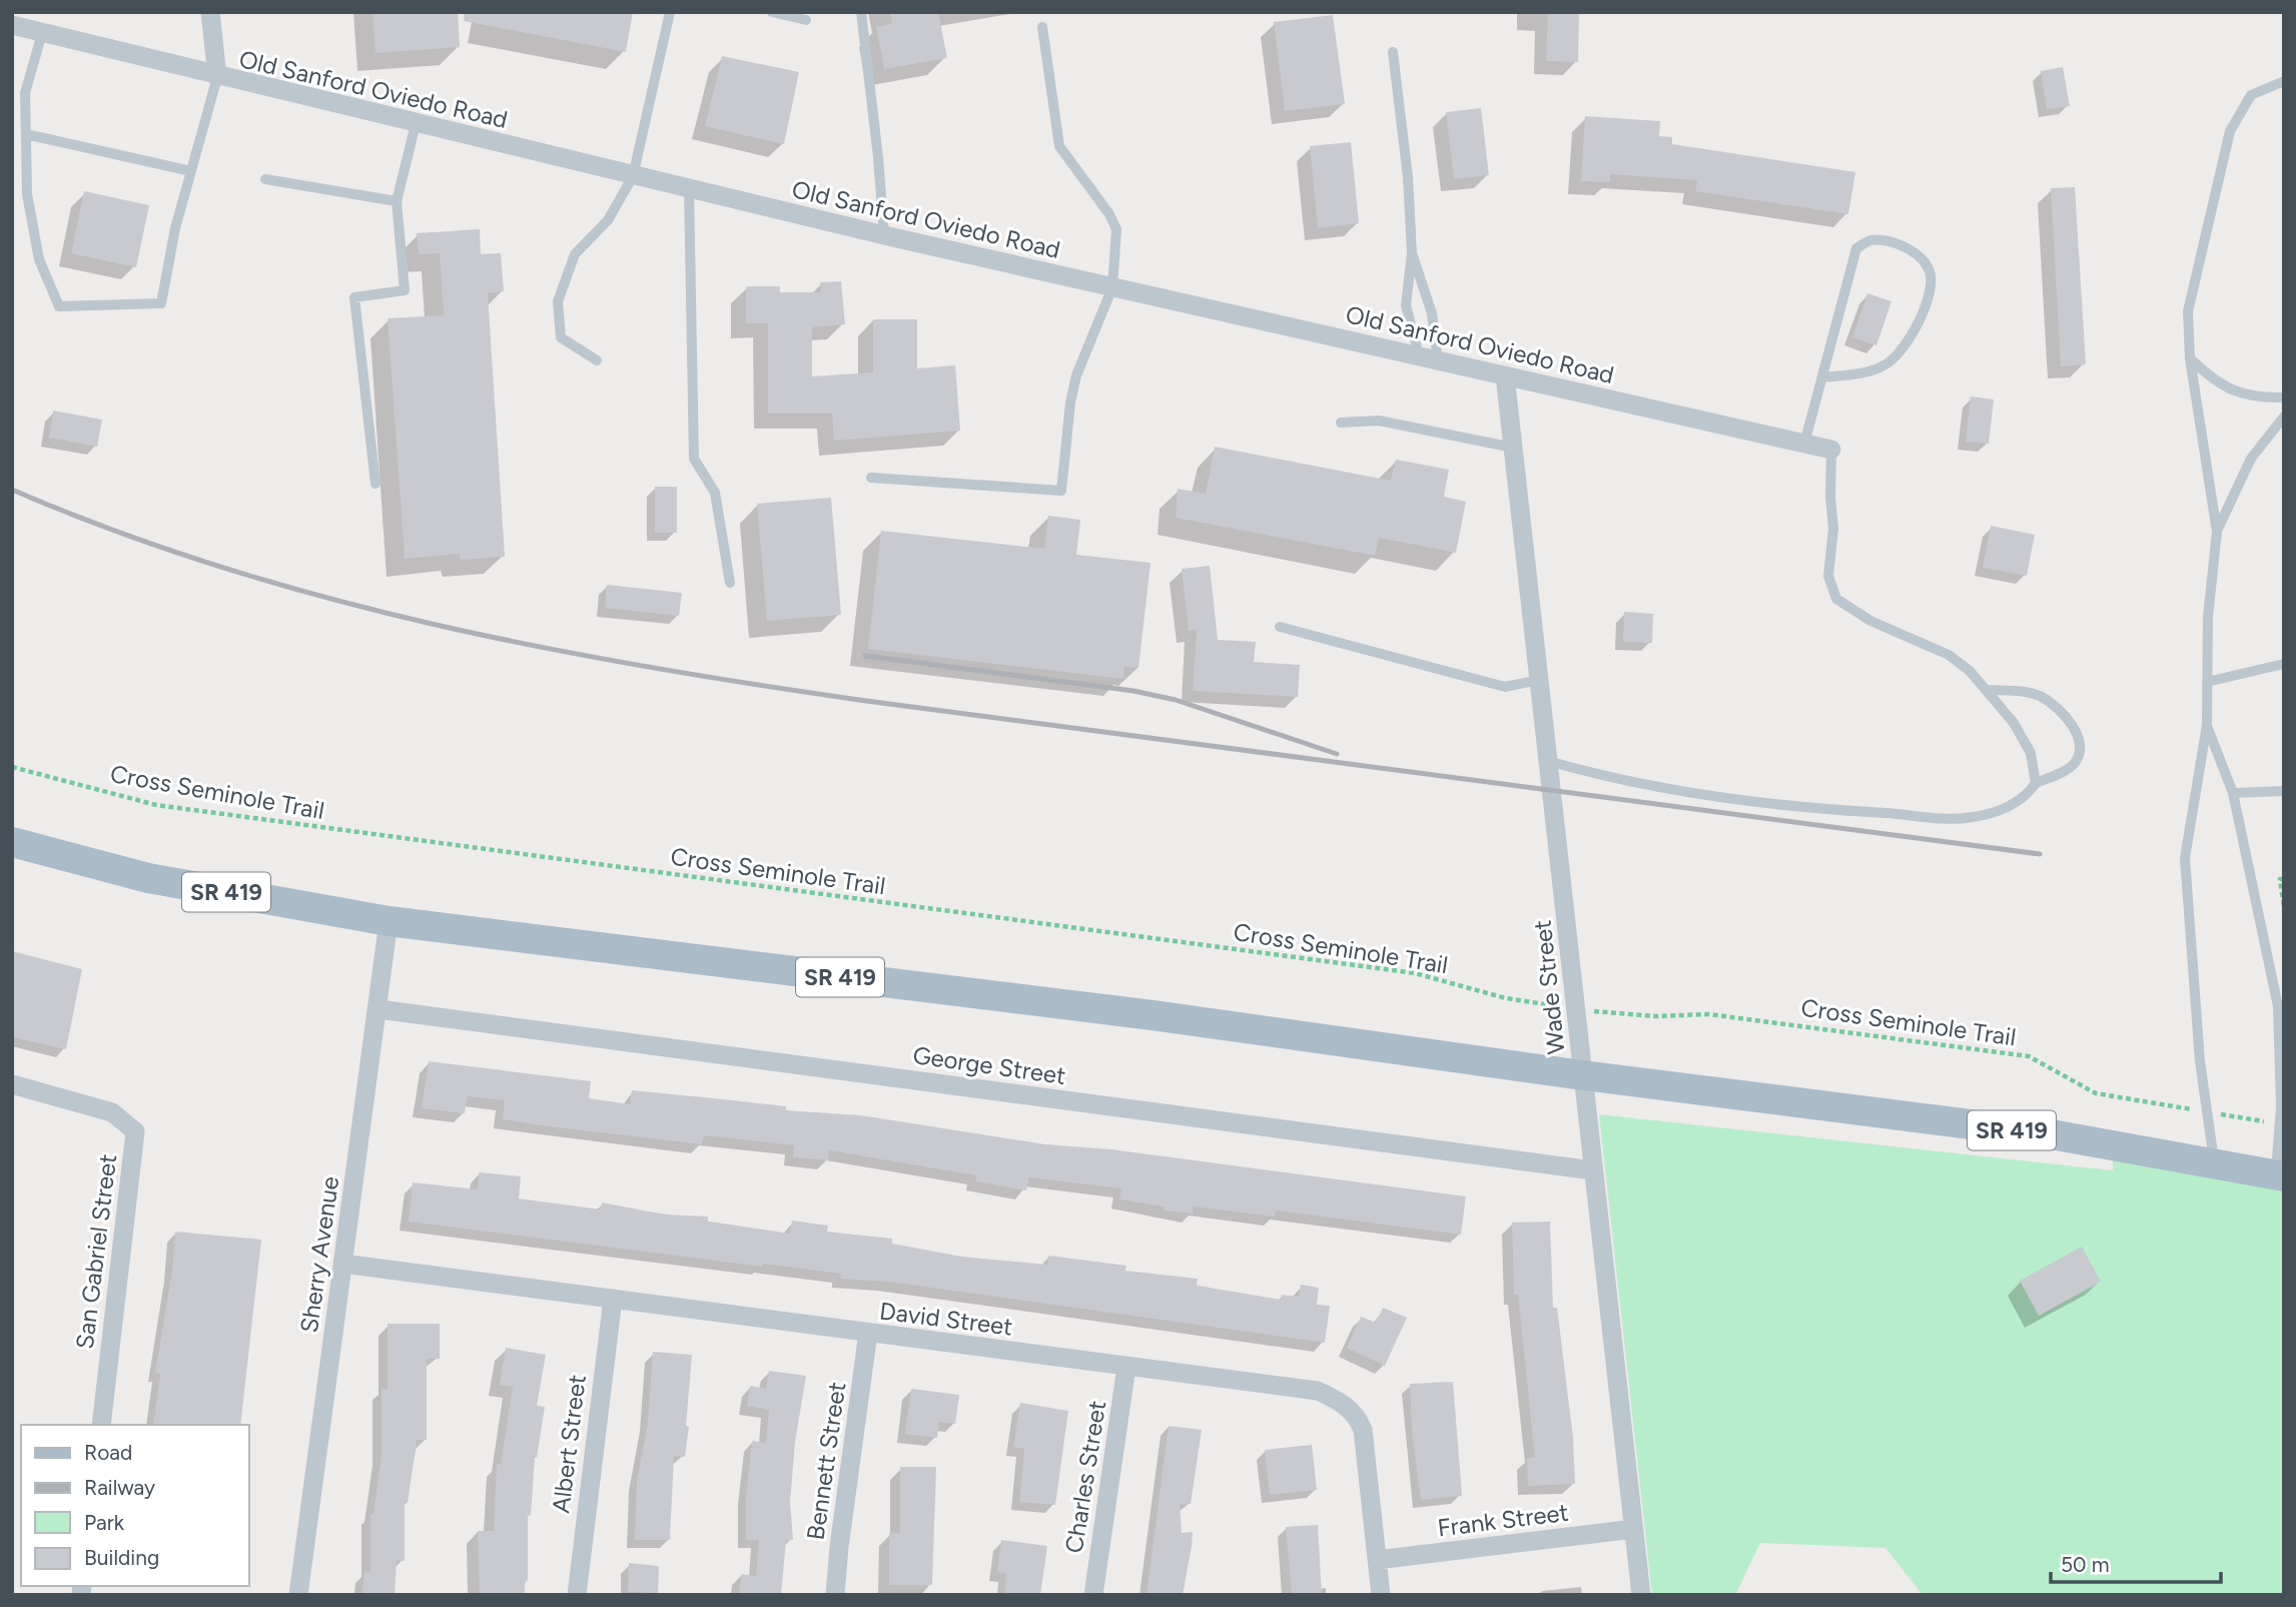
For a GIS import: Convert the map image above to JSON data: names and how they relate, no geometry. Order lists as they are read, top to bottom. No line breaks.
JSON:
{"streets":{"main road":["SR 419"],"street":["Old Sanford Oviedo Road","Wade Street","George Street","San Gabriel Street","Sherry Avenue","David Street","Albert Street","Bennett Street","Charles Street","Frank Street"],"path":["Cross Seminole Trail"]},"crossings":[["Old Sanford Oviedo Road","Wade Street"],["SR 419","Wade Street"],["SR 419","Sherry Avenue"],["Wade Street","George Street"],["Wade Street","Frank Street"],["George Street","Sherry Avenue"],["Sherry Avenue","David Street"],["David Street","Albert Street"],["David Street","Bennett Street"],["David Street","Charles Street"],["David Street","Frank Street"]],"legend":["Road","Railway","Park","Building"],"scale_bar":"50 m"}
